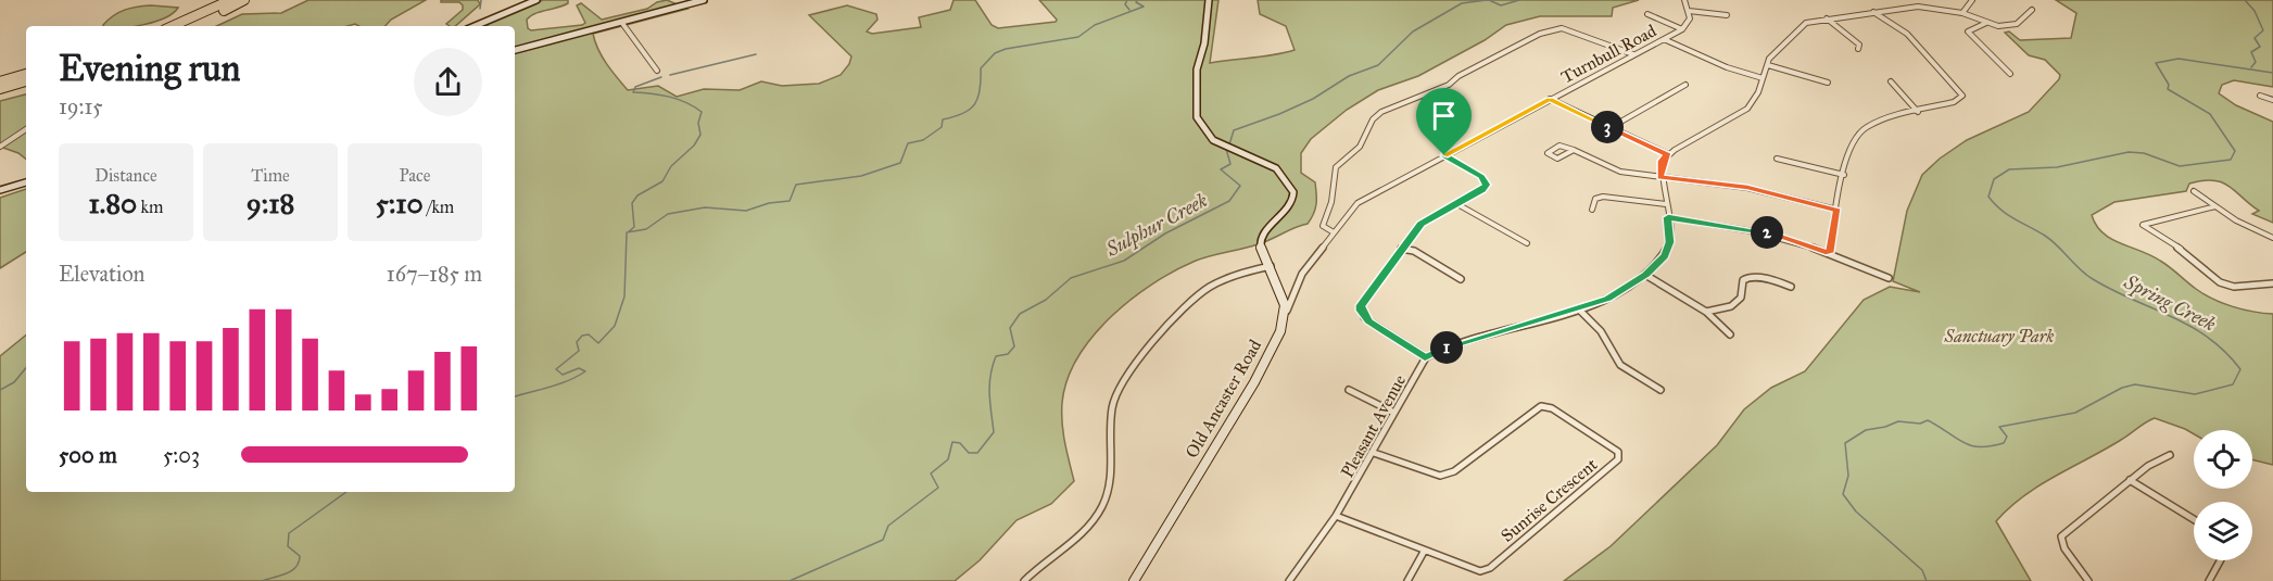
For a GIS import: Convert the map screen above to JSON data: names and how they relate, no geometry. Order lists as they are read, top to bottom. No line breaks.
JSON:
{"streets":{"street":["Turnbull Road","Old Ancaster Road","Pleasant Avenue","Sunrise Crescent"]},"crossings":[["Turnbull Road","Old Ancaster Road"],["Pleasant Avenue","Sunrise Crescent"]],"water":["Sulphur Creek","Spring Creek"],"parks":["Sanctuary Park"],"page":{"heading":["Evening run","19:15"],"pins":["3","2","1"],"stats":[["Distance","1.80 km"],["Time","9:18"],["Pace","5:10 /km"]],"chart":["Elevation","167–185 m"],"list":[{"name":"500 m","note":"5:03"}]}}
